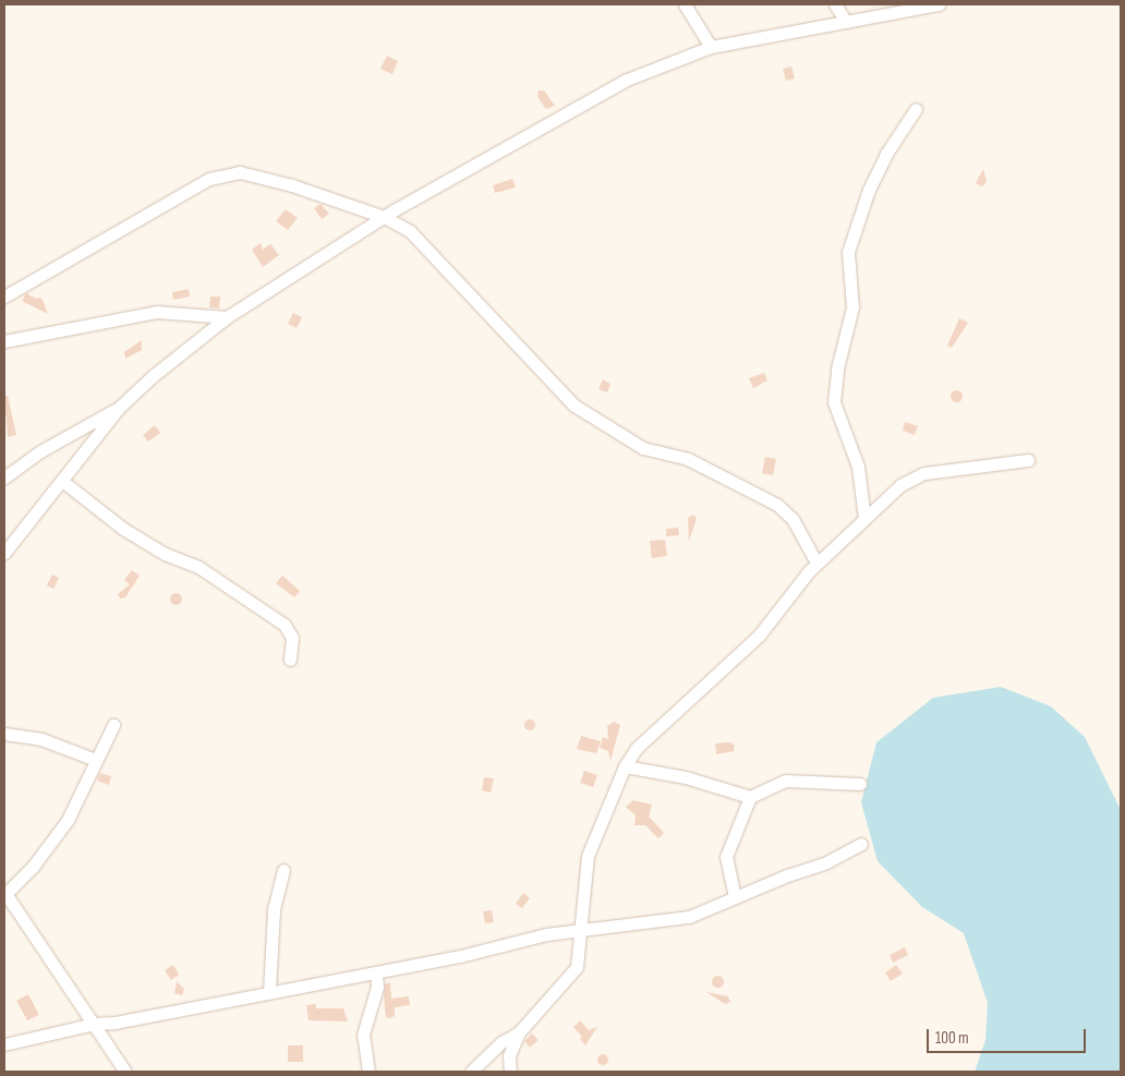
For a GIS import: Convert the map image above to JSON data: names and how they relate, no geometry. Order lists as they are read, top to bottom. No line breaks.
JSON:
{"scale_bar":"100 m"}
